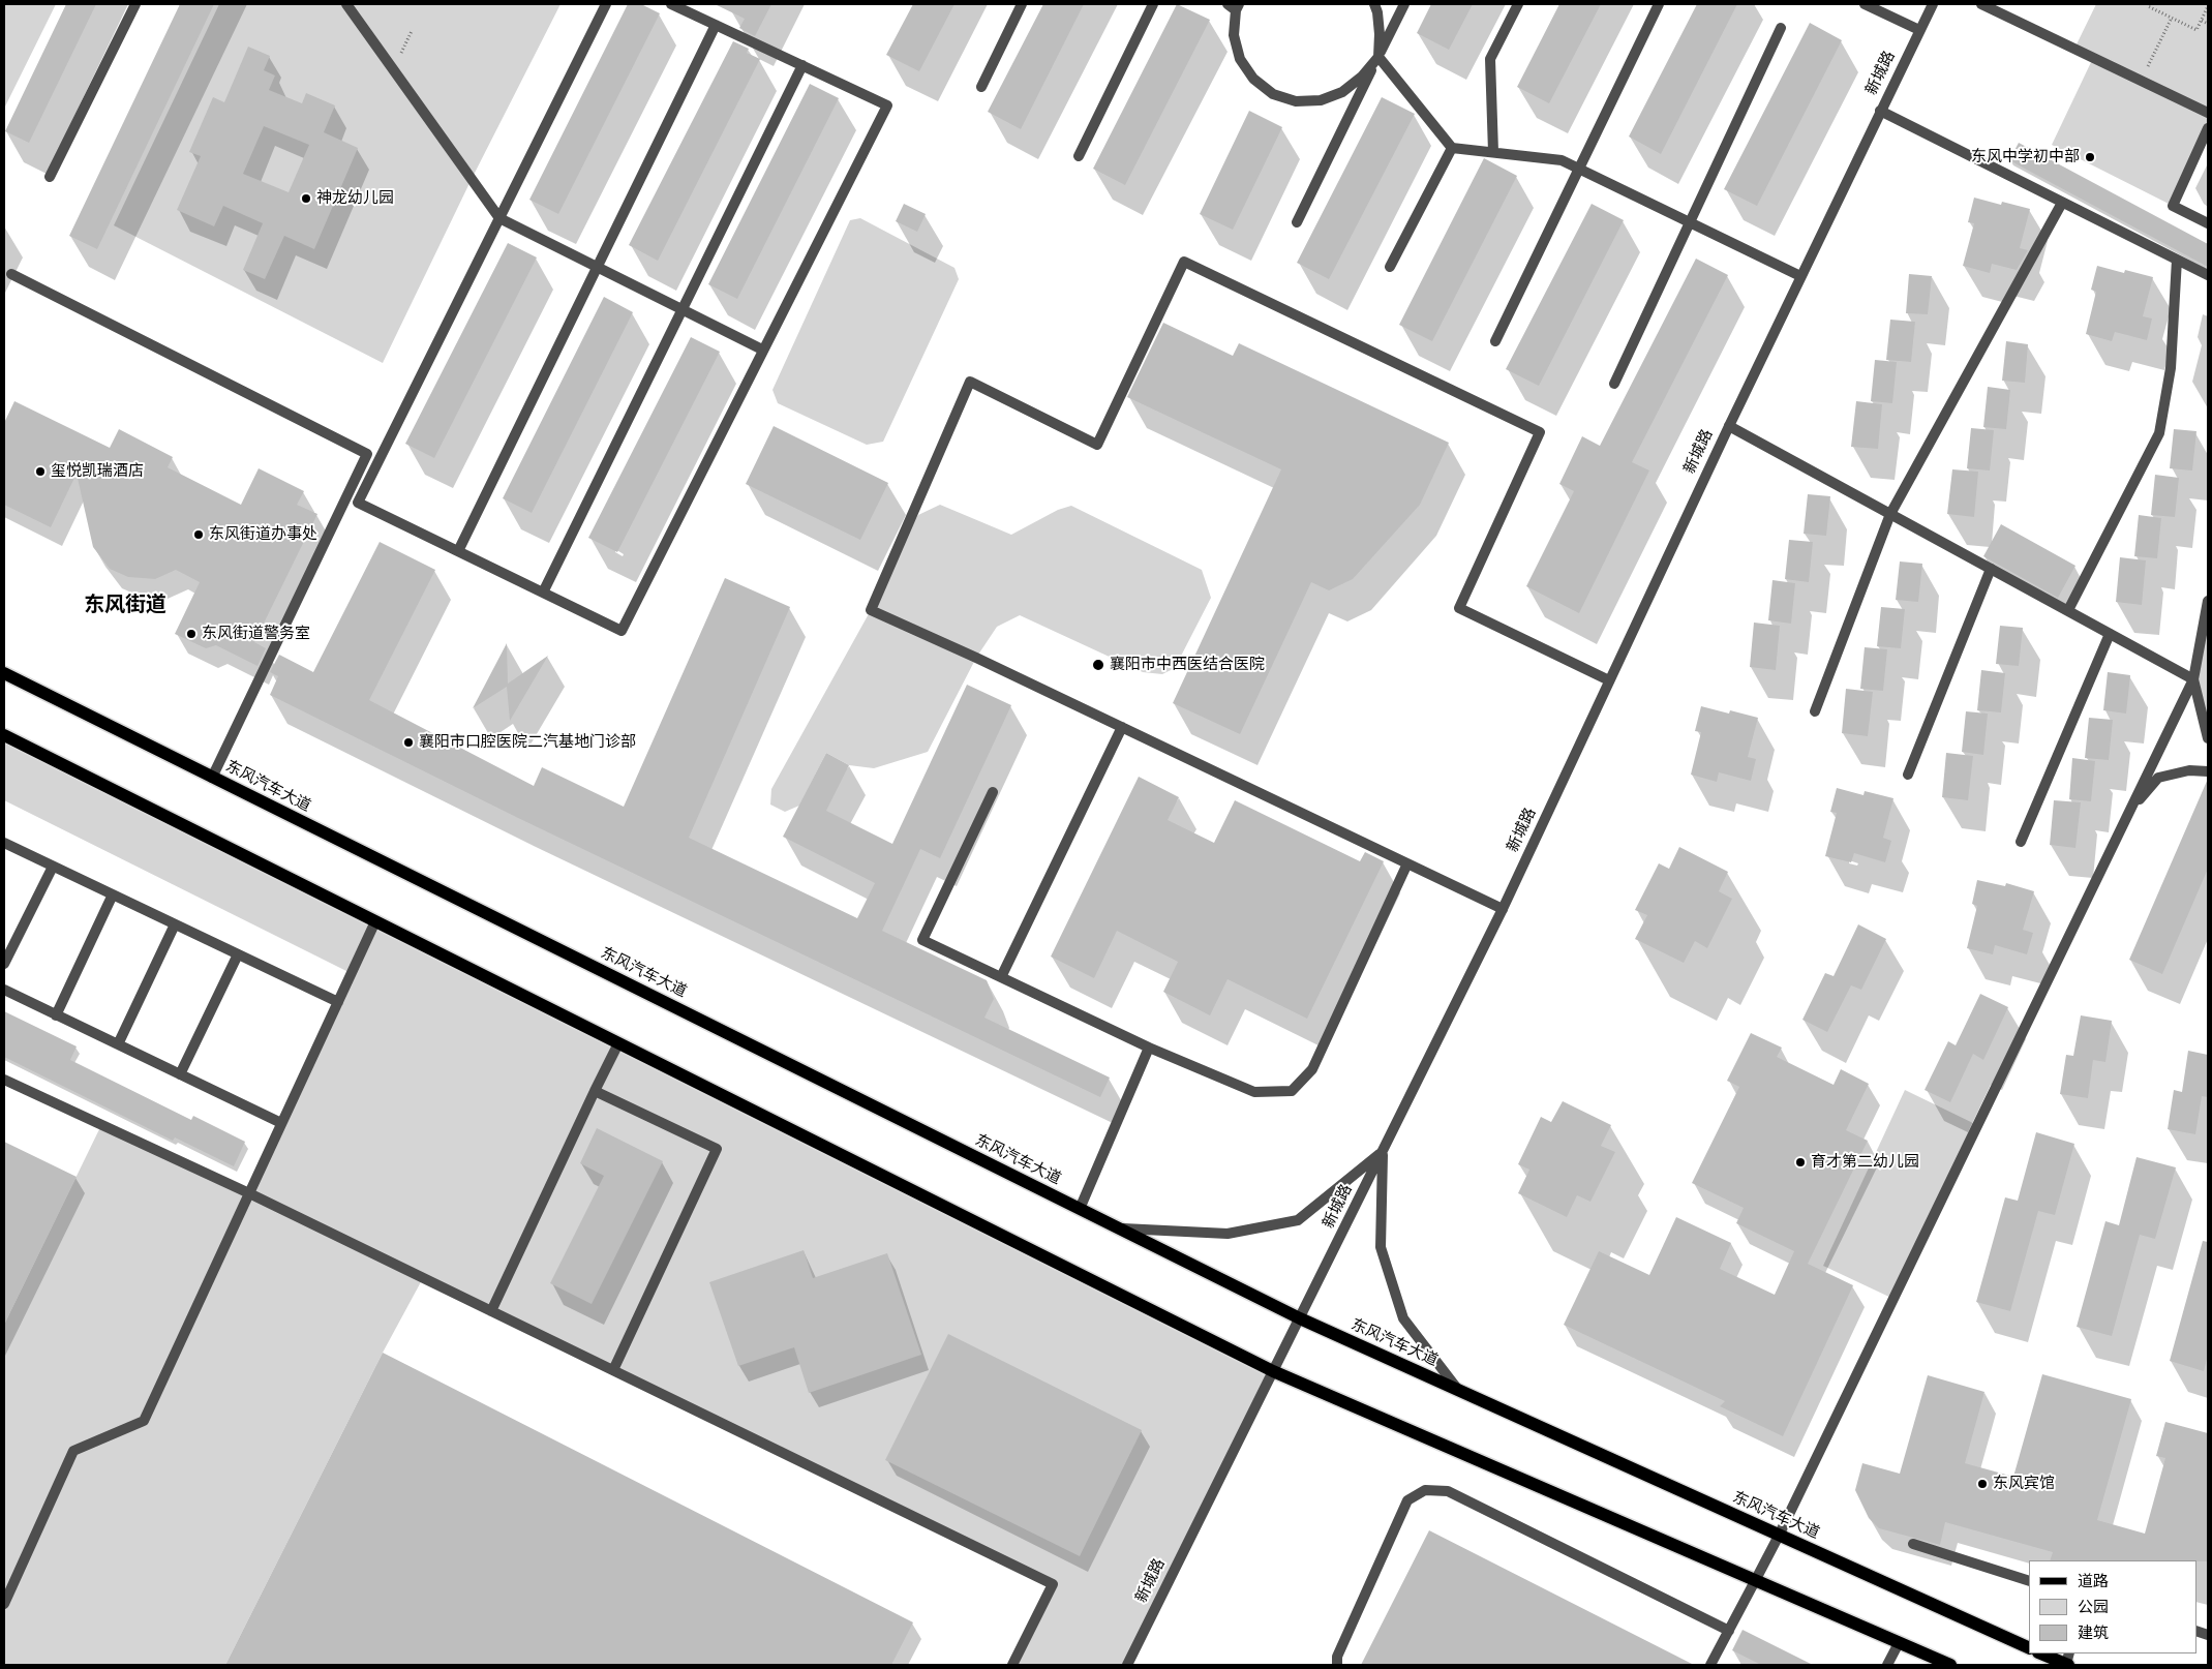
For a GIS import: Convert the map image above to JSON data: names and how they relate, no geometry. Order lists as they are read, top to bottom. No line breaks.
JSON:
{"streets":{"main road":["东风汽车大道"],"street":["新城路"]},"crossings":[["新城路","东风汽车大道"]],"districts":["东风街道"],"places":["东风中学初中部","神龙幼儿园","玺悦凯瑞酒店","东风街道办事处","东风街道警务室","襄阳市中西医结合医院","襄阳市口腔医院二汽基地门诊部","育才第二幼儿园","东风宾馆"],"legend":["道路","公园","建筑"]}
